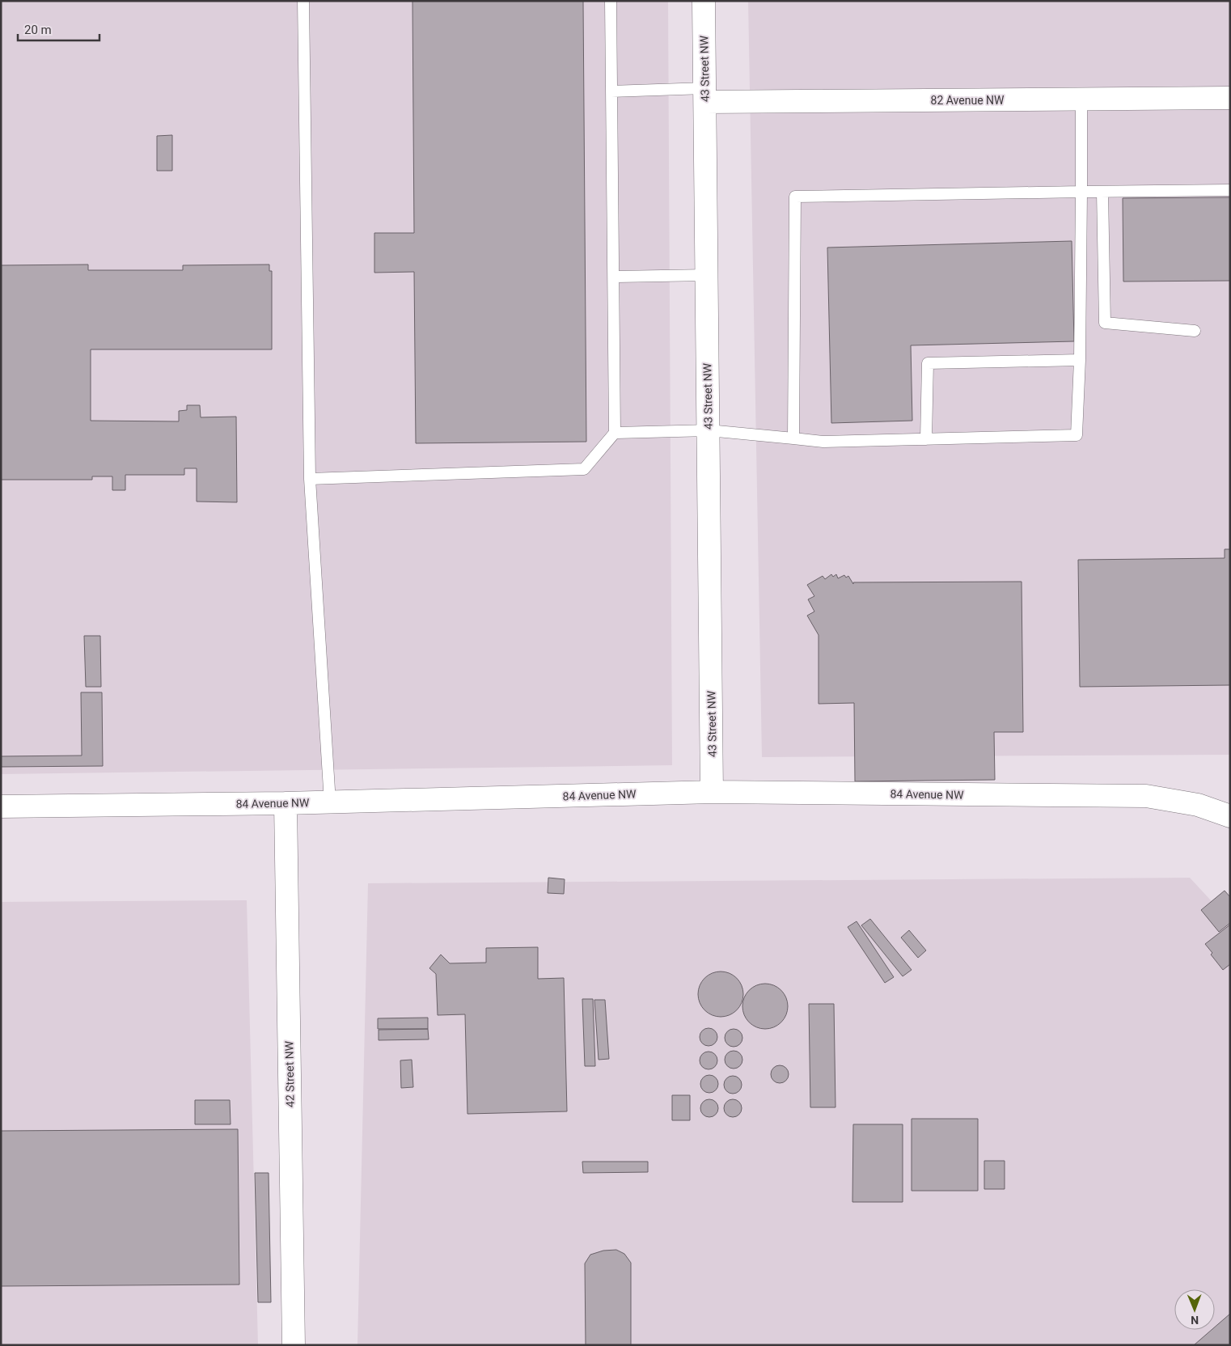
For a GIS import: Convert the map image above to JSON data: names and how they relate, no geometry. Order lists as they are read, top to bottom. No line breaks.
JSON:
{"streets":{"street":["43 Street NW","82 Avenue NW","84 Avenue NW","42 Street NW"]},"crossings":[["43 Street NW","82 Avenue NW"],["43 Street NW","84 Avenue NW"],["84 Avenue NW","42 Street NW"]],"scale_bar":"20 m","north":"bottom"}
